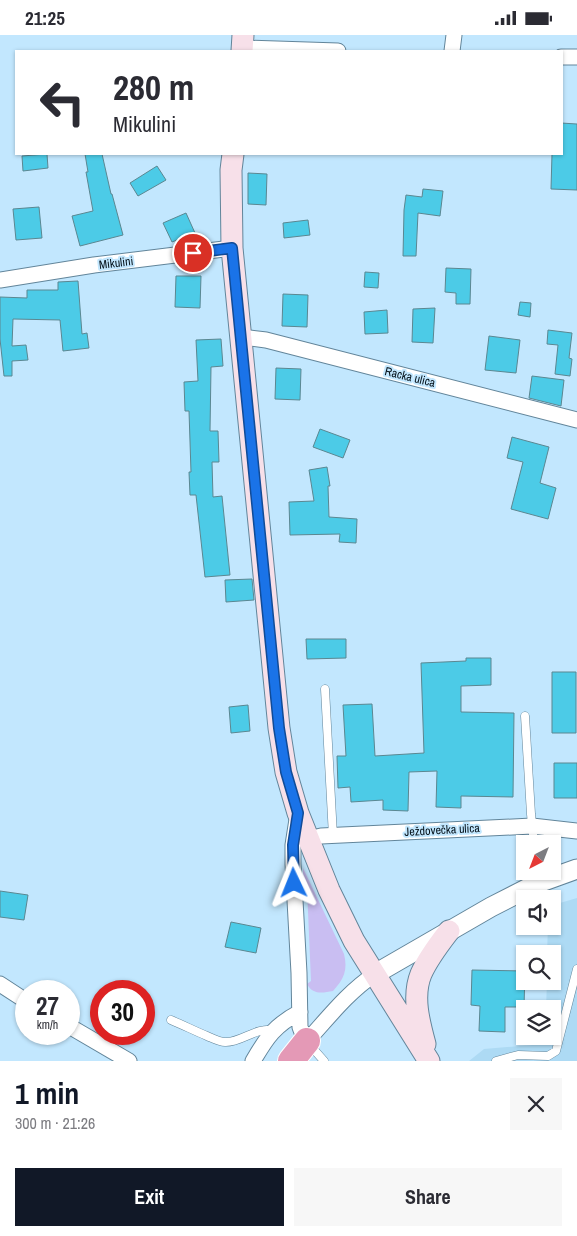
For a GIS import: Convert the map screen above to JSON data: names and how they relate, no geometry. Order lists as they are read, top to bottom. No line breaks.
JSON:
{"streets":{"street":["Mikulini","Racka ulica","Ježdovečka ulica"]},"north":"bottom left","page":{"status":"21:25","turn":["280 m","Mikulini"],"speed":"27 km/h","limit":"30","heading":["1 min","300 m · 21:26"],"buttons":["Exit","Share"]}}
